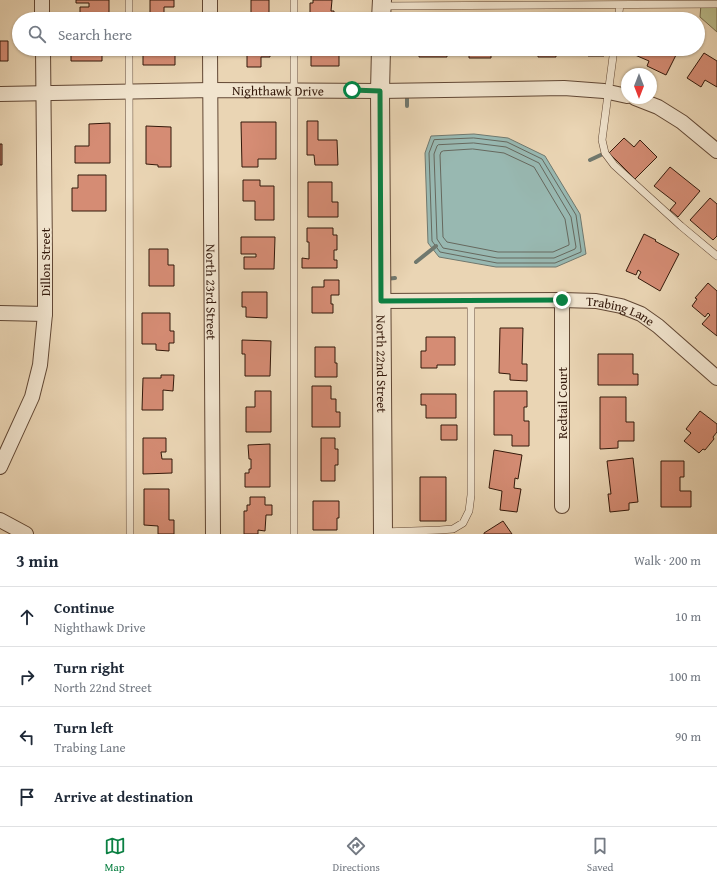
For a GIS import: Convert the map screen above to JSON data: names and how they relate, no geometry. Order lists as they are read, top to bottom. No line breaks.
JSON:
{"streets":{"street":["Nighthawk Drive","Dillon Street","North 23rd Street","Trabing Lane","North 22nd Street","Redtail Court"]},"crossings":[["Nighthawk Drive","Dillon Street"],["Nighthawk Drive","North 23rd Street"],["Nighthawk Drive","North 22nd Street"],["Trabing Lane","North 22nd Street"],["Trabing Lane","Redtail Court"]],"north":"bottom","page":{"search":"Search here","heading":["3 min","Walk · 200 m"],"list":[["Continue","Nighthawk Drive","10 m"],["Turn right","North 22nd Street","100 m"],["Turn left","Trabing Lane","90 m"],"Arrive at destination"],"nav":["Map","Directions","Saved"]}}
